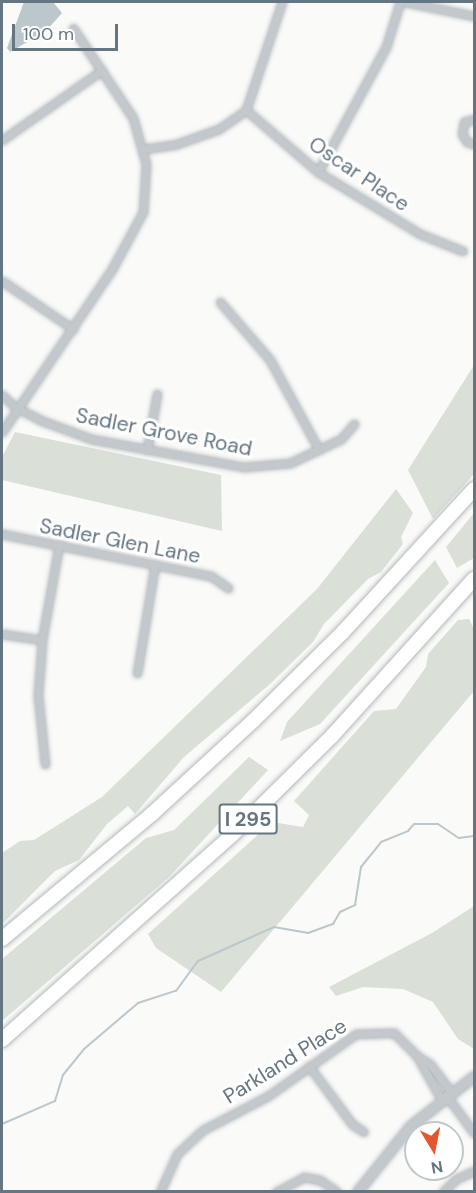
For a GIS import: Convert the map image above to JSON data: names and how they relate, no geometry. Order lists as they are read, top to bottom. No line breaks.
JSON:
{"streets":{"highway":["I 295"],"street":["Oscar Place","Sadler Grove Road","Sadler Glen Lane","Parkland Place"]},"scale_bar":"100 m","north":"bottom"}
